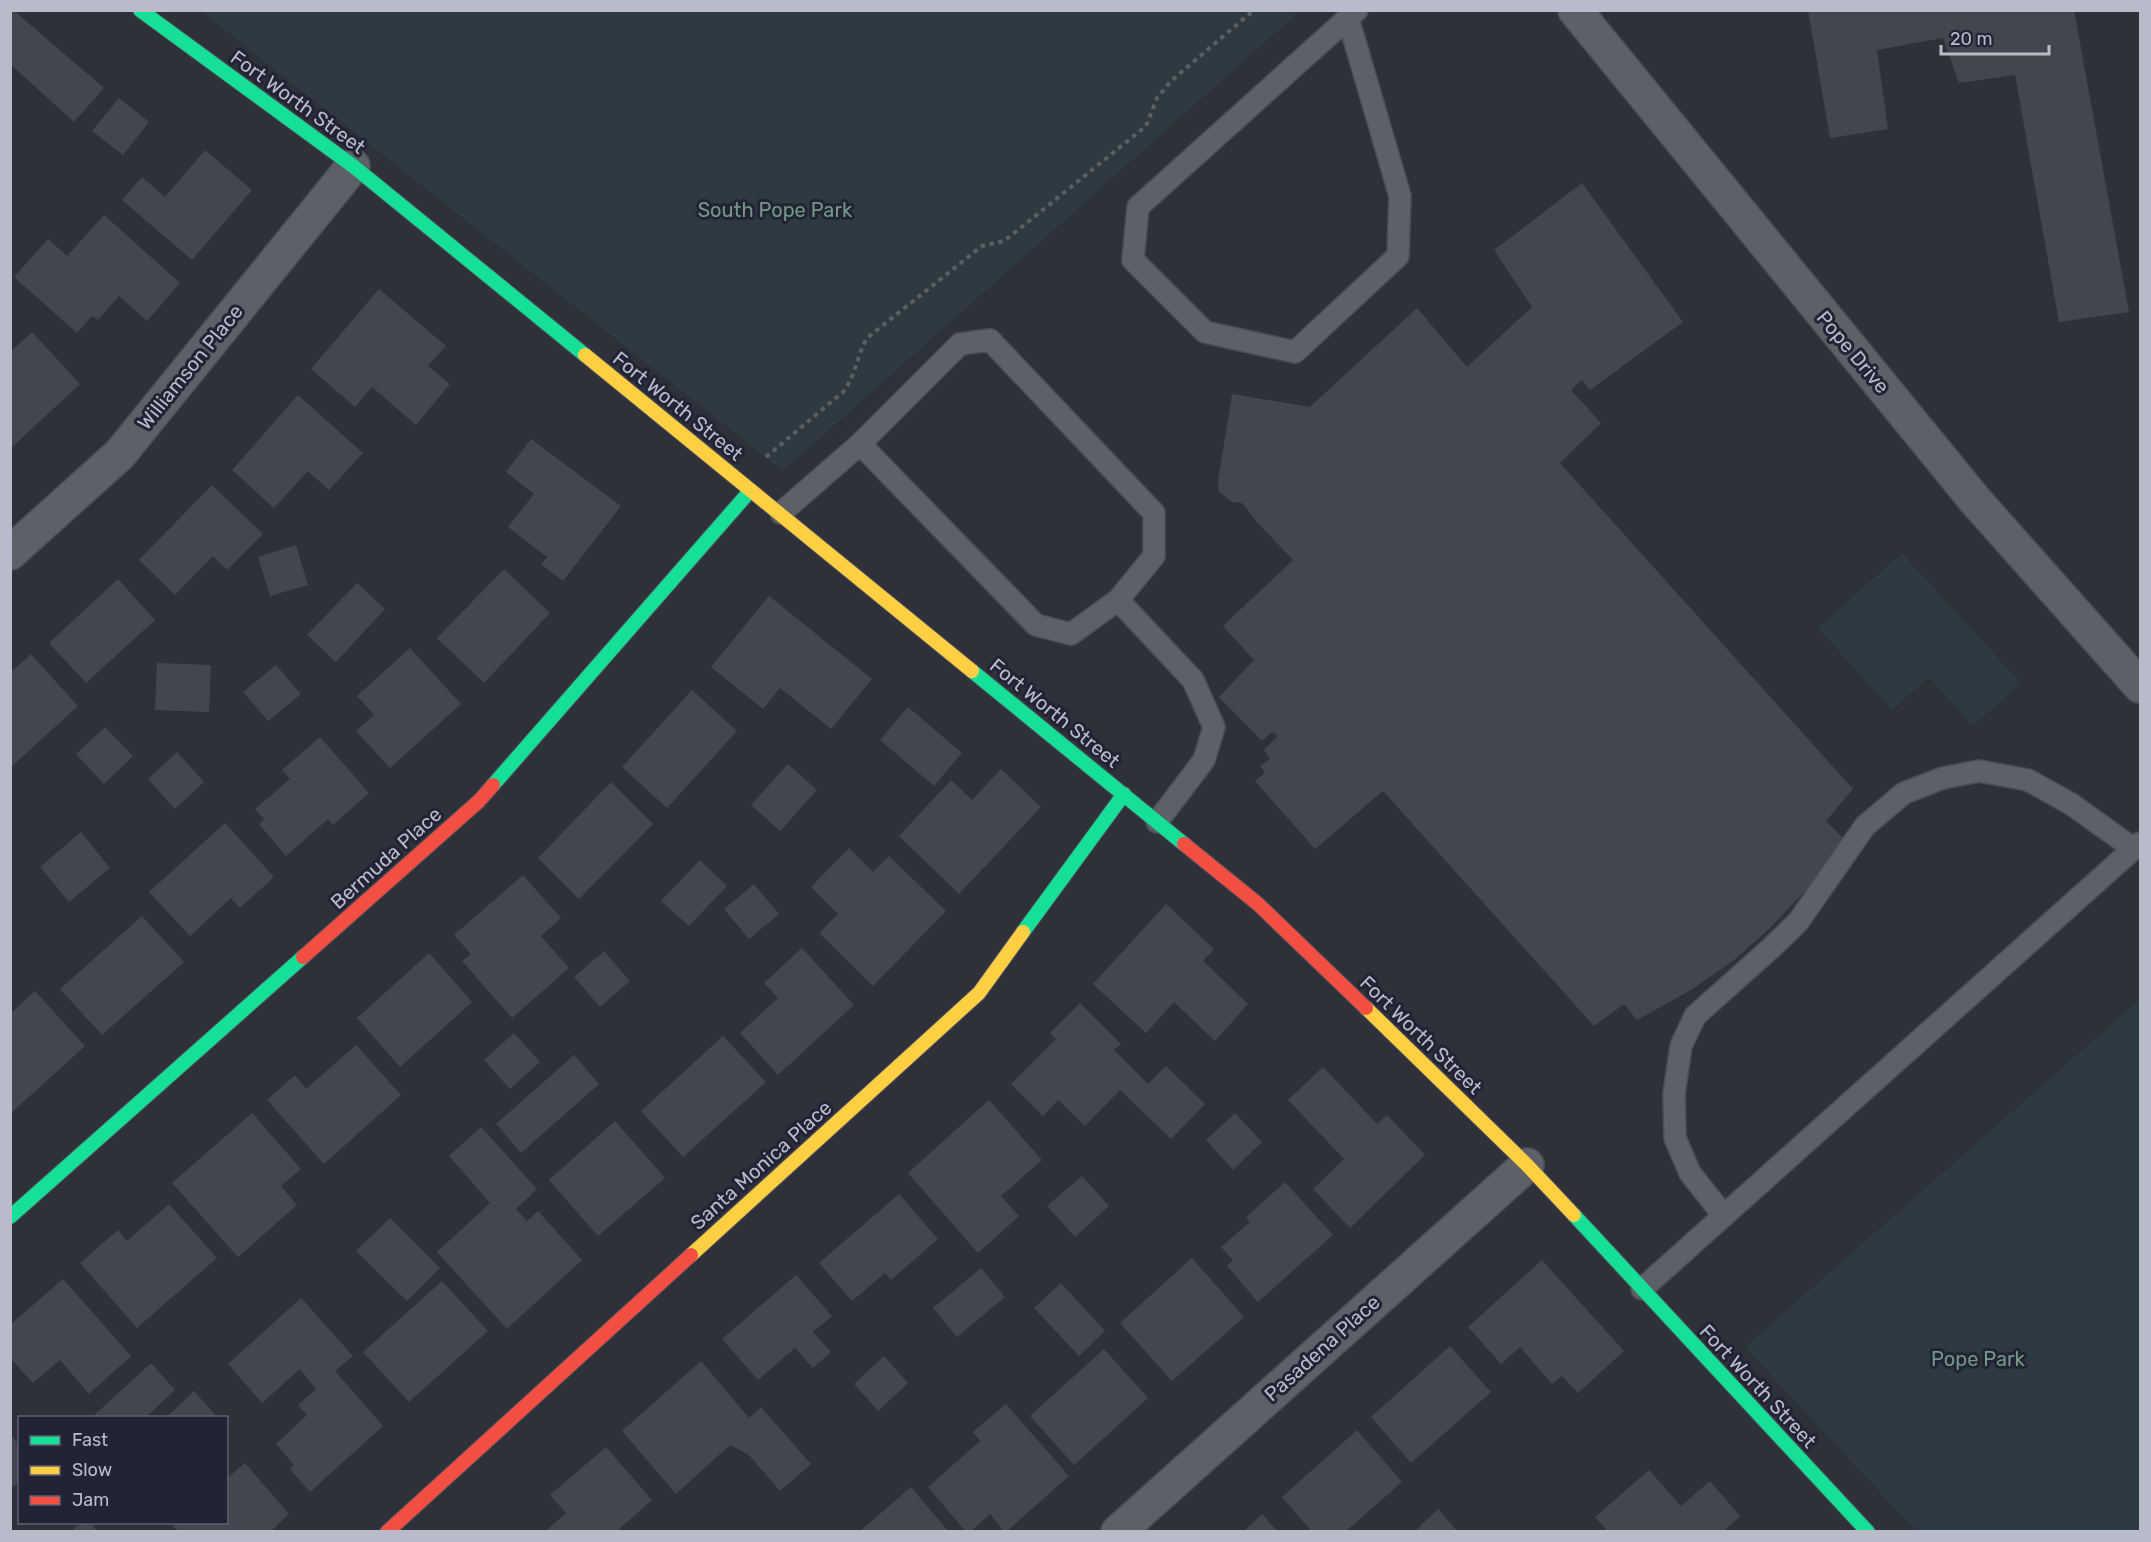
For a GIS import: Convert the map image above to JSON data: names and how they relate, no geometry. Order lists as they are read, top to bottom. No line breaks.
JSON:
{"streets":{"street":["Fort Worth Street","Pope Drive","Williamson Place","Bermuda Place","Santa Monica Place","Pasadena Place"]},"crossings":[["Fort Worth Street","Williamson Place"],["Fort Worth Street","Bermuda Place"],["Fort Worth Street","Santa Monica Place"],["Fort Worth Street","Pasadena Place"]],"parks":["South Pope Park","Pope Park"],"legend":["Fast","Slow","Jam"],"scale_bar":"20 m"}
